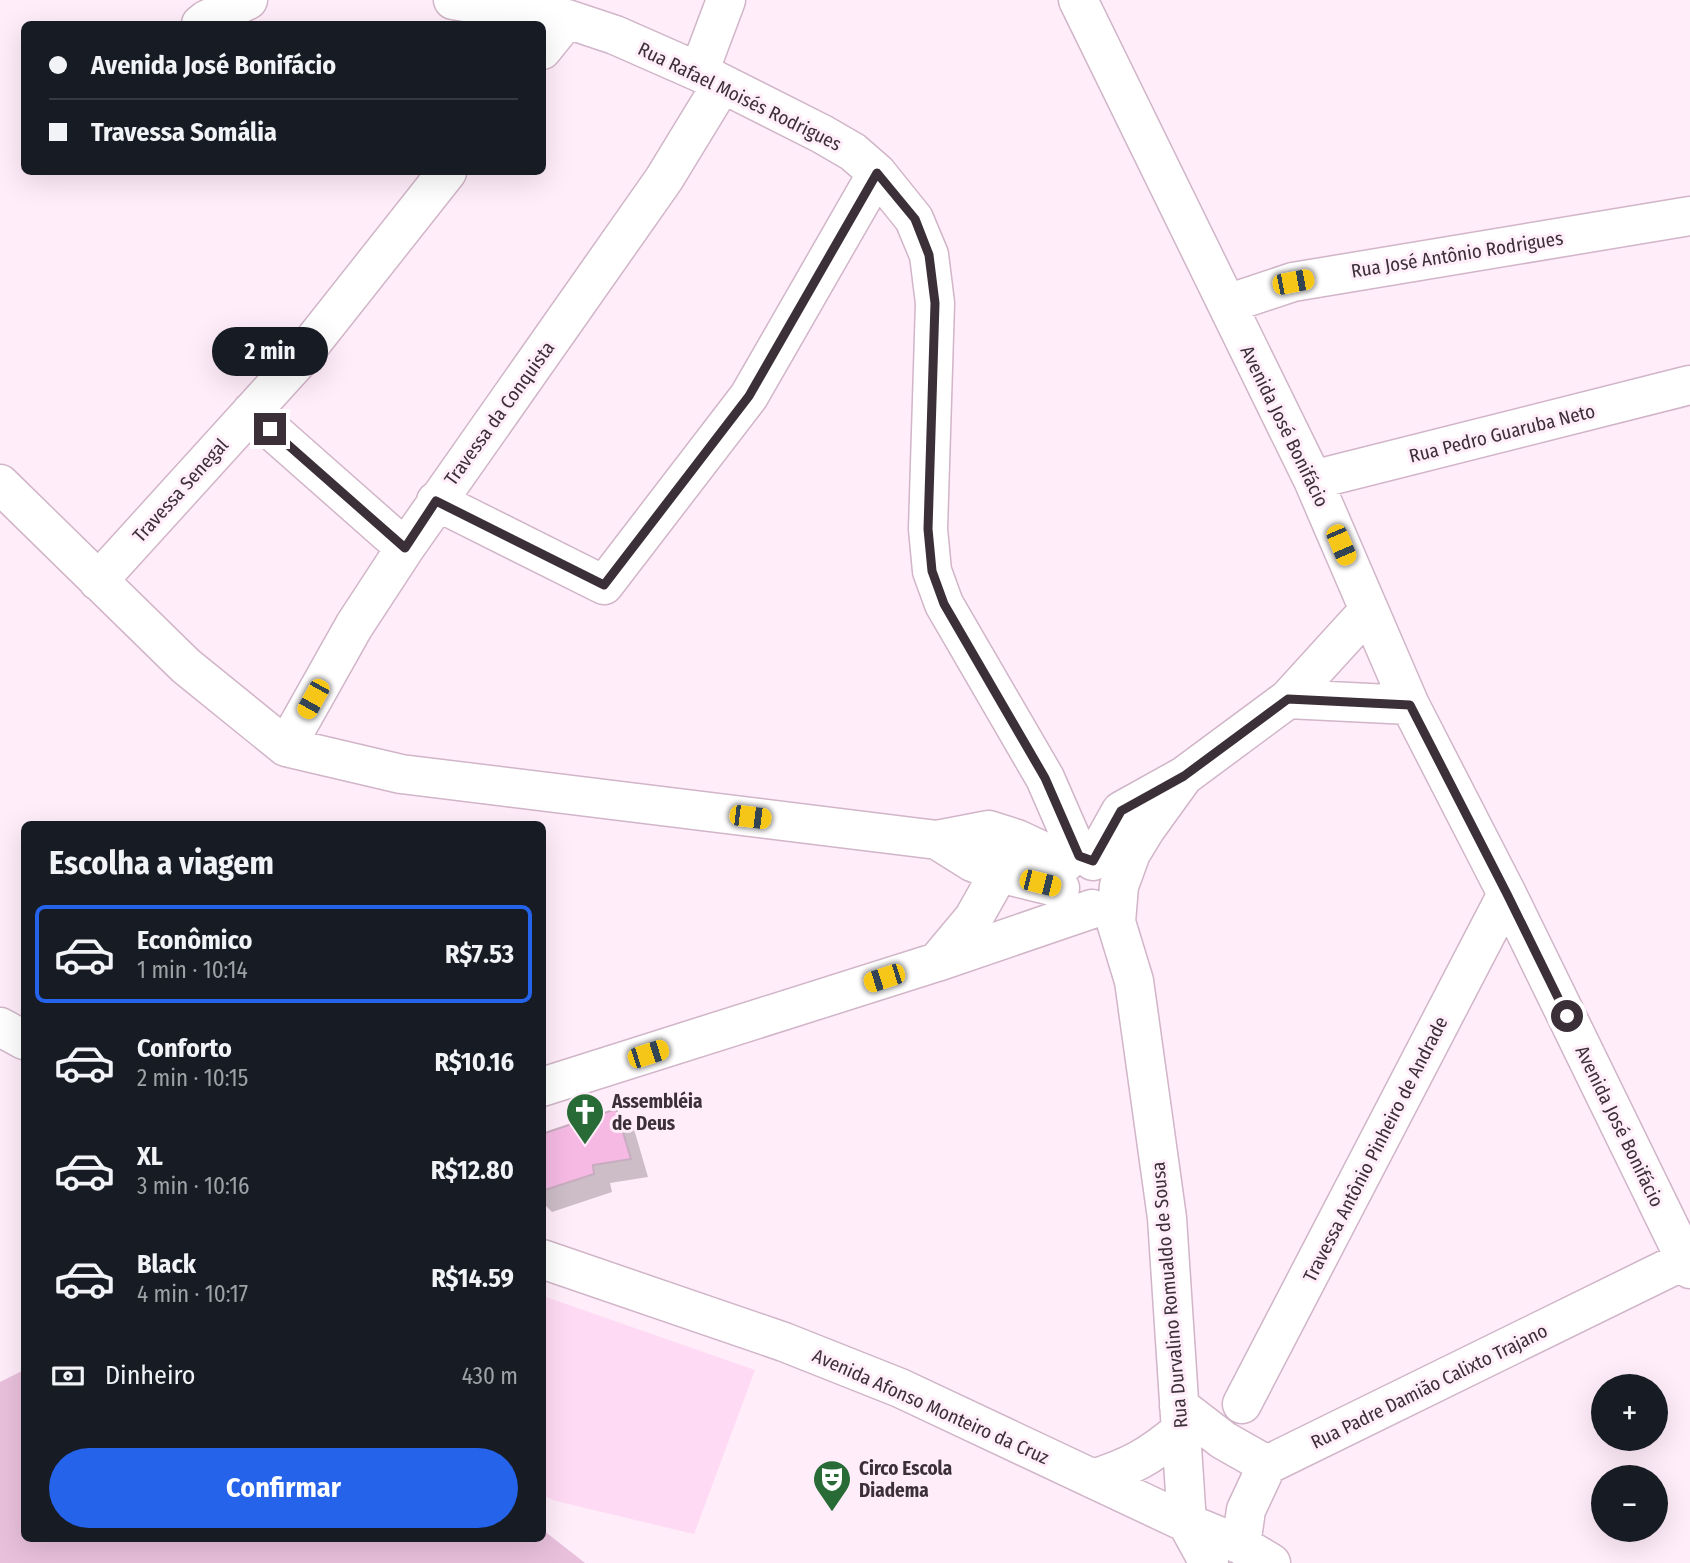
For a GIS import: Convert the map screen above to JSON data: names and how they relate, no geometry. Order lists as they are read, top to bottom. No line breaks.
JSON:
{"streets":{"street":["Rua Rafael Moisés Rodrigues","Rua José Antônio Rodrigues","Travessa da Conquista","Avenida José Bonifácio","Rua Pedro Guaruba Neto","Travessa Senegal","Travessa Antônio Pinheiro de Andrade","Rua Durvalino Romualdo de Sousa","Rua Padre Damião Calixto Trajano","Avenida Afonso Monteiro da Cruz"]},"crossings":[["Rua Rafael Moisés Rodrigues","Travessa da Conquista"],["Rua Rafael Moisés Rodrigues","Rua Durvalino Romualdo de Sousa"],["Rua José Antônio Rodrigues","Avenida José Bonifácio"],["Avenida José Bonifácio","Rua Pedro Guaruba Neto"],["Avenida José Bonifácio","Travessa Antônio Pinheiro de Andrade"],["Avenida José Bonifácio","Rua Padre Damião Calixto Trajano"],["Rua Durvalino Romualdo de Sousa","Avenida Afonso Monteiro da Cruz"]],"places":{"church":["Assembléia de Deus"],"theatre":["Circo Escola Diadema"]},"page":{"banner":["Avenida José Bonifácio","Travessa Somália"],"bubble":"2 min","heading":"Escolha a viagem","list":[{"name":"Econômico","note":"1 min · 10:14","value":"R$7.53"},{"name":"Conforto","note":"2 min · 10:15","value":"R$10.16"},{"name":"XL","note":"3 min · 10:16","value":"R$12.80"},{"name":"Black","note":"4 min · 10:17","value":"R$14.59"}],"pay":["Dinheiro","430 m"],"map_buttons":["+","−"],"buttons":"Confirmar"}}
